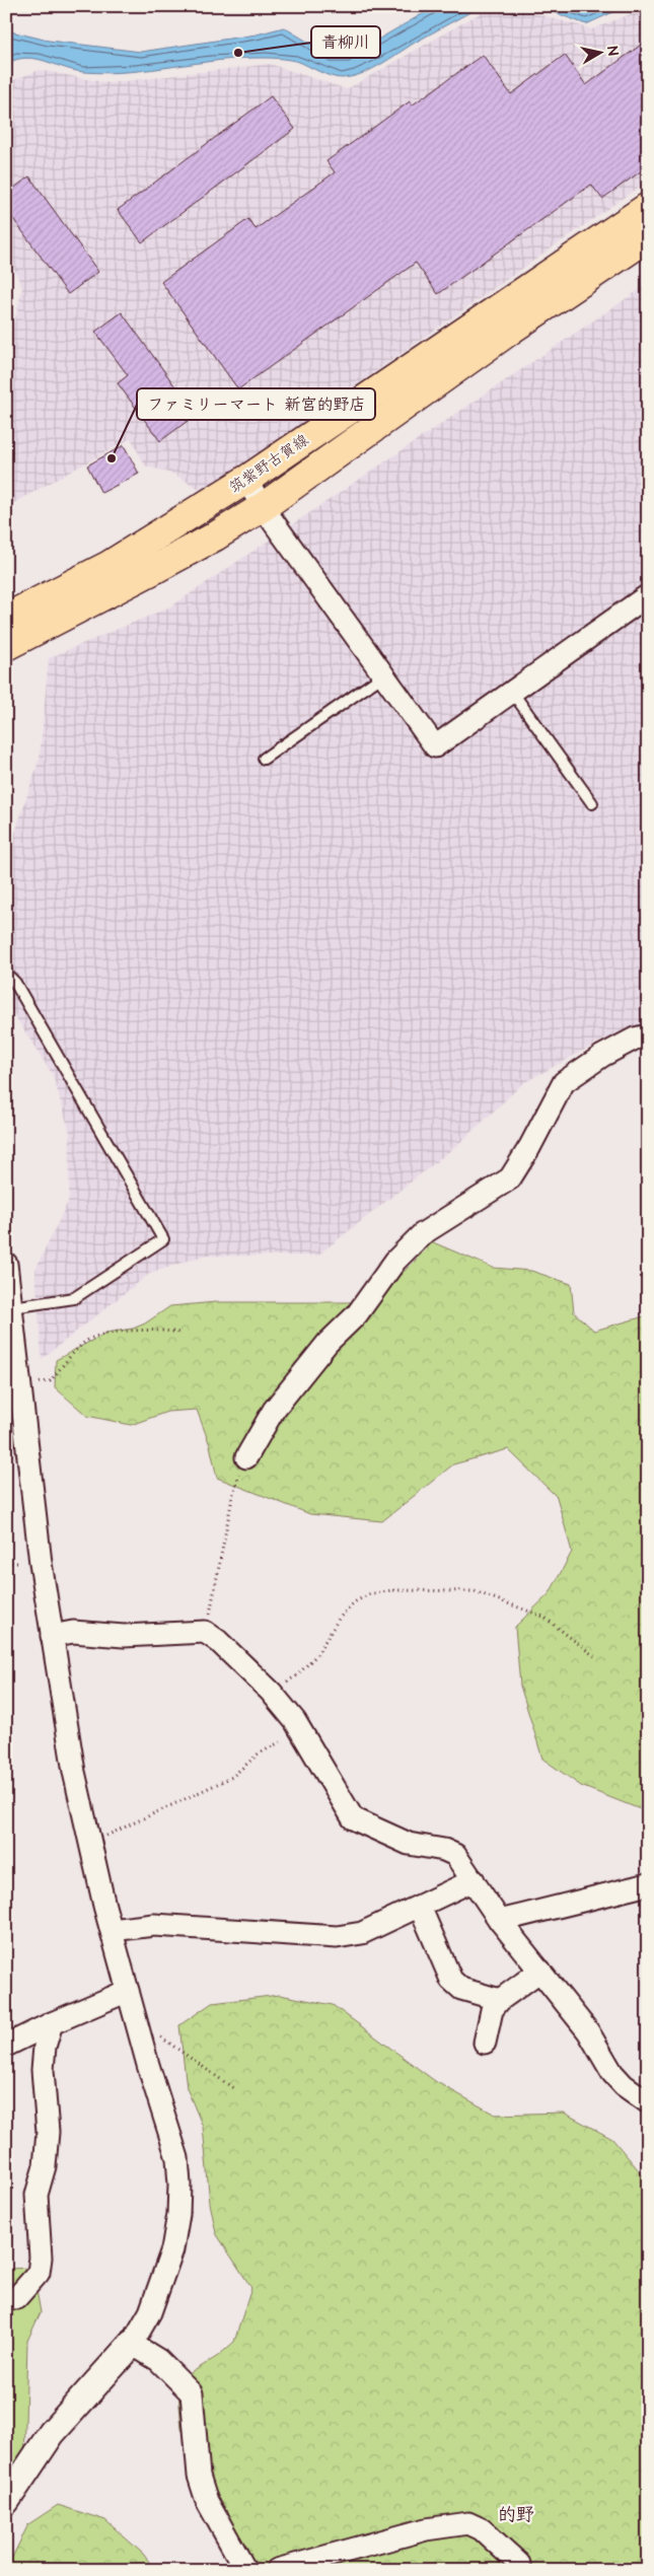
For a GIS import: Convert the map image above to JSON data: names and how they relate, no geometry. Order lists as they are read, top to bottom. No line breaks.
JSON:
{"streets":{"main road":["筑紫野古賀線"]},"districts":["的野"],"places":["青柳川","ファミリーマート 新宮的野店"],"north":"right"}
